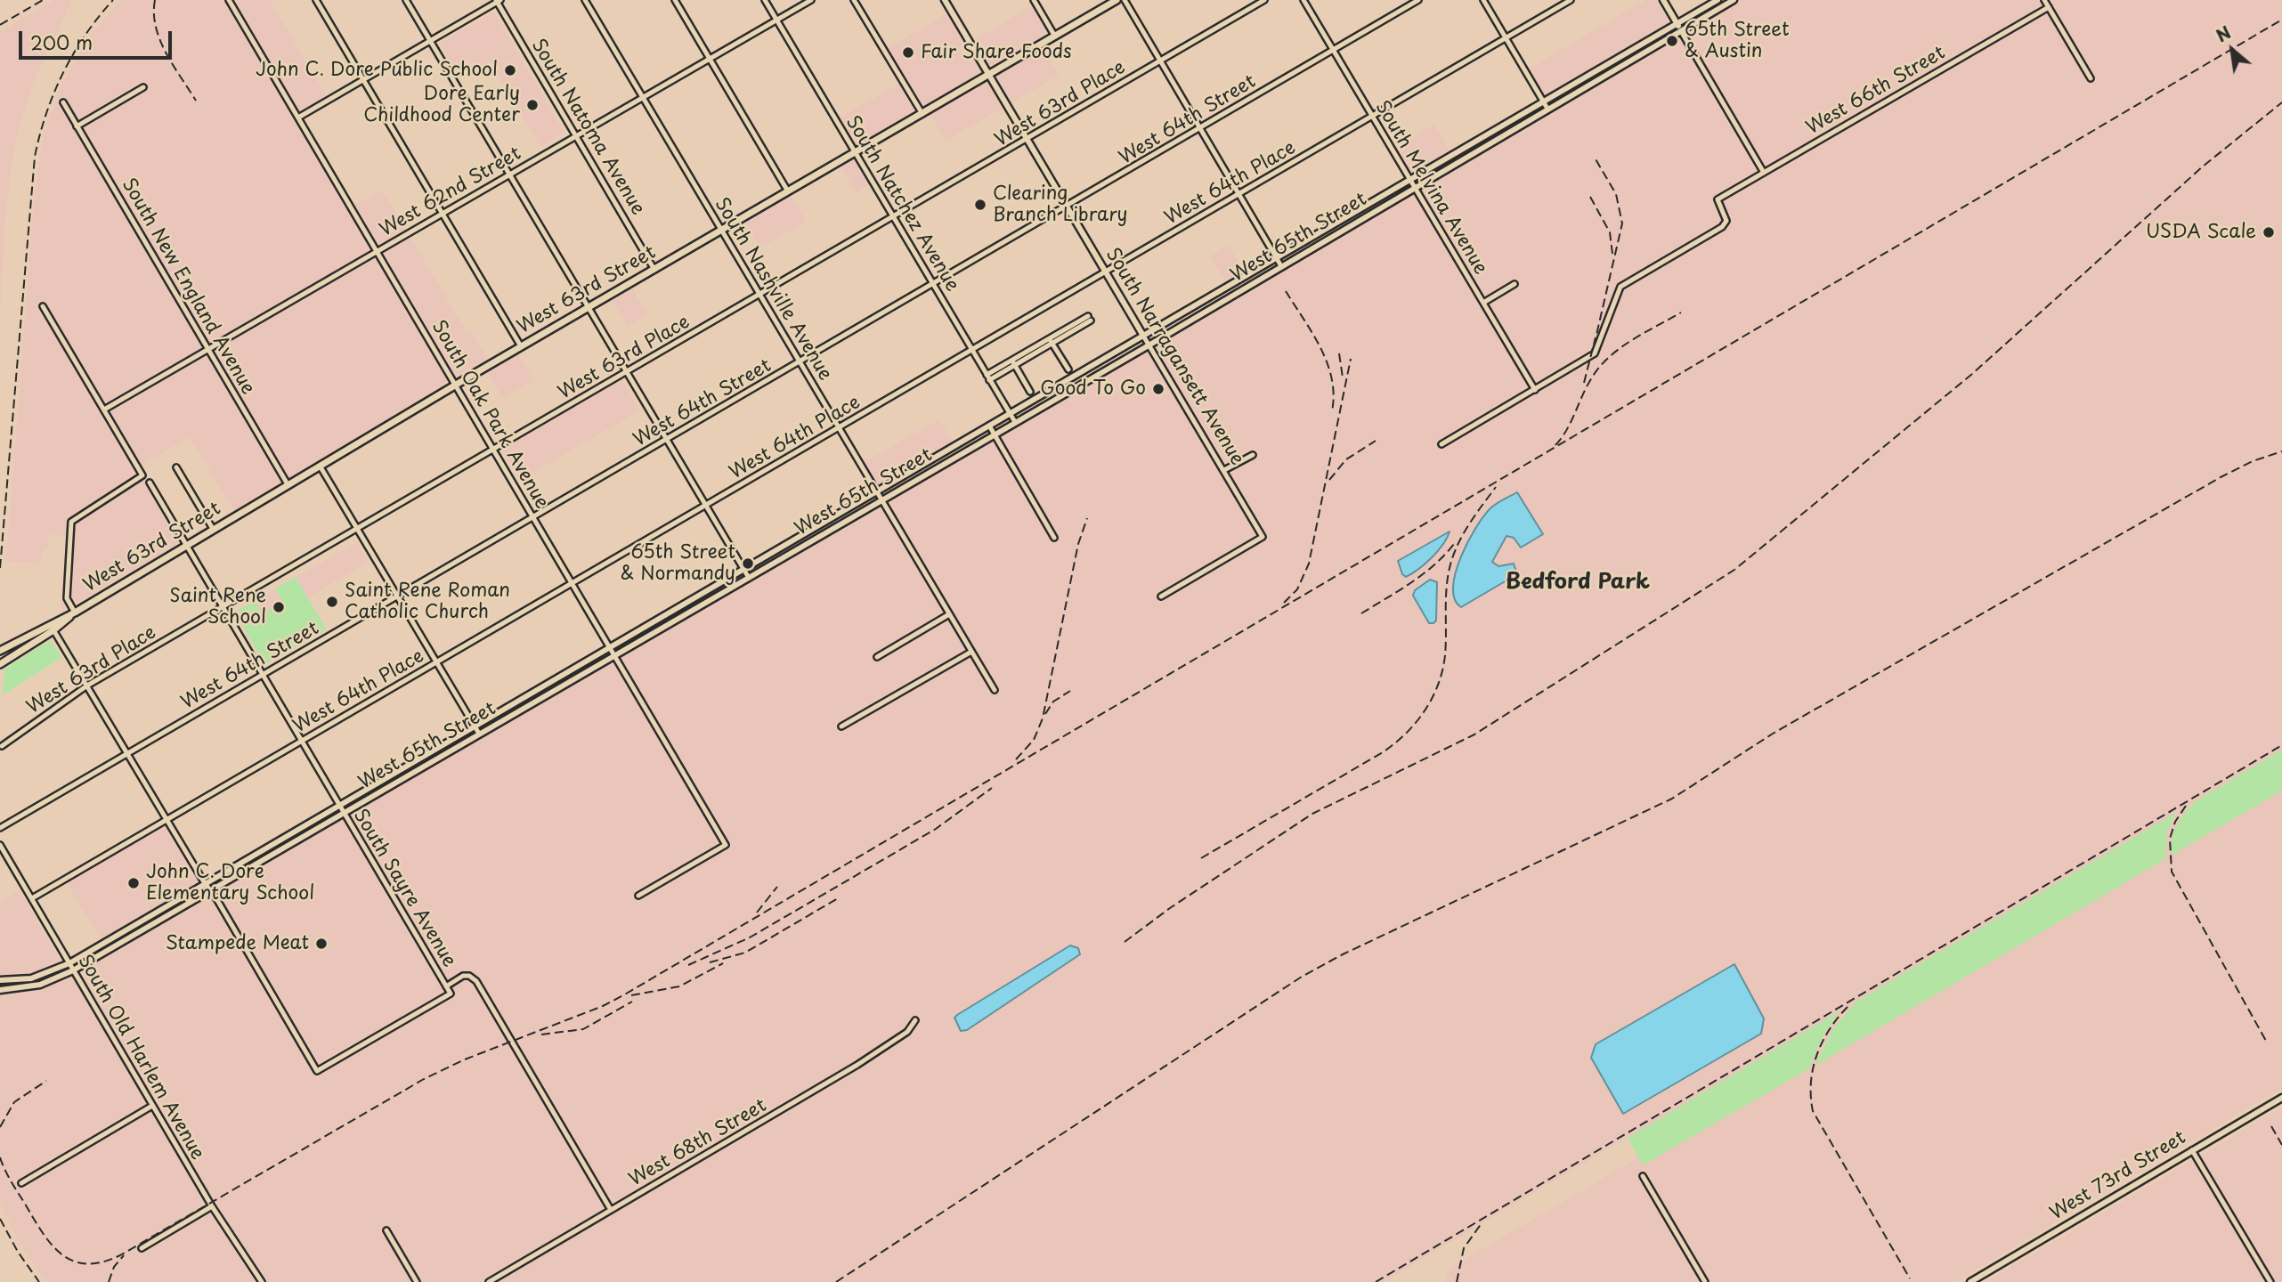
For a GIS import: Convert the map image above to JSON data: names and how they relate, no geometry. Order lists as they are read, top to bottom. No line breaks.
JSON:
{"streets":{"main road":["West 63rd Street"],"street":["West 66th Street","West 63rd Place","West 64th Street","South Natoma Avenue","West 64th Place","South Melvina Avenue","West 62nd Street","South Natchez Avenue","West 65th Street","South New England Avenue","South Nashville Avenue","South Narragansett Avenue","South Oak Park Avenue","South Sayre Avenue","South Old Harlem Avenue","West 68th Street","West 73rd Street"]},"crossings":[["West 66th Street","South Melvina Avenue"],["West 63rd Place","South Natchez Avenue"],["West 63rd Place","South Nashville Avenue"],["West 63rd Place","South Narragansett Avenue"],["West 63rd Place","South Oak Park Avenue"],["West 63rd Place","South Sayre Avenue"],["West 64th Street","South Melvina Avenue"],["West 64th Street","South Natchez Avenue"],["West 64th Street","South Nashville Avenue"],["West 64th Street","South Narragansett Avenue"],["West 64th Street","South Oak Park Avenue"],["West 64th Street","South Sayre Avenue"],["South Natoma Avenue","West 62nd Street"],["South Natoma Avenue","West 63rd Street"],["West 64th Place","South Melvina Avenue"],["West 64th Place","South Natchez Avenue"],["West 64th Place","South Nashville Avenue"],["West 64th Place","South Narragansett Avenue"],["West 64th Place","South Oak Park Avenue"],["West 64th Place","South Sayre Avenue"],["West 64th Place","South Old Harlem Avenue"],["South Melvina Avenue","West 65th Street"],["West 62nd Street","South Natchez Avenue"],["West 62nd Street","South New England Avenue"],["West 62nd Street","South Nashville Avenue"],["West 62nd Street","South Oak Park Avenue"],["South Natchez Avenue","West 65th Street"],["South Natchez Avenue","West 63rd Street"],["West 65th Street","South Nashville Avenue"],["West 65th Street","South Narragansett Avenue"],["West 65th Street","South Oak Park Avenue"],["West 65th Street","South Sayre Avenue"],["West 65th Street","South Old Harlem Avenue"],["South New England Avenue","West 63rd Street"],["South Nashville Avenue","West 63rd Street"],["West 63rd Street","South Narragansett Avenue"],["West 63rd Street","South Oak Park Avenue"],["West 63rd Street","South Sayre Avenue"],["South Sayre Avenue","West 68th Street"]],"districts":["Bedford Park"],"places":["65th Street & Austin","Fair Share Foods","John C. Dore Public School","Dore Early Childhood Center","Clearing Branch Library","USDA Scale","Good To Go","65th Street & Normandy","Saint Rene Roman Catholic Church","Saint Rene School","John C. Dore Elementary School","Stampede Meat"],"scale_bar":"200 m","north":"top left"}
